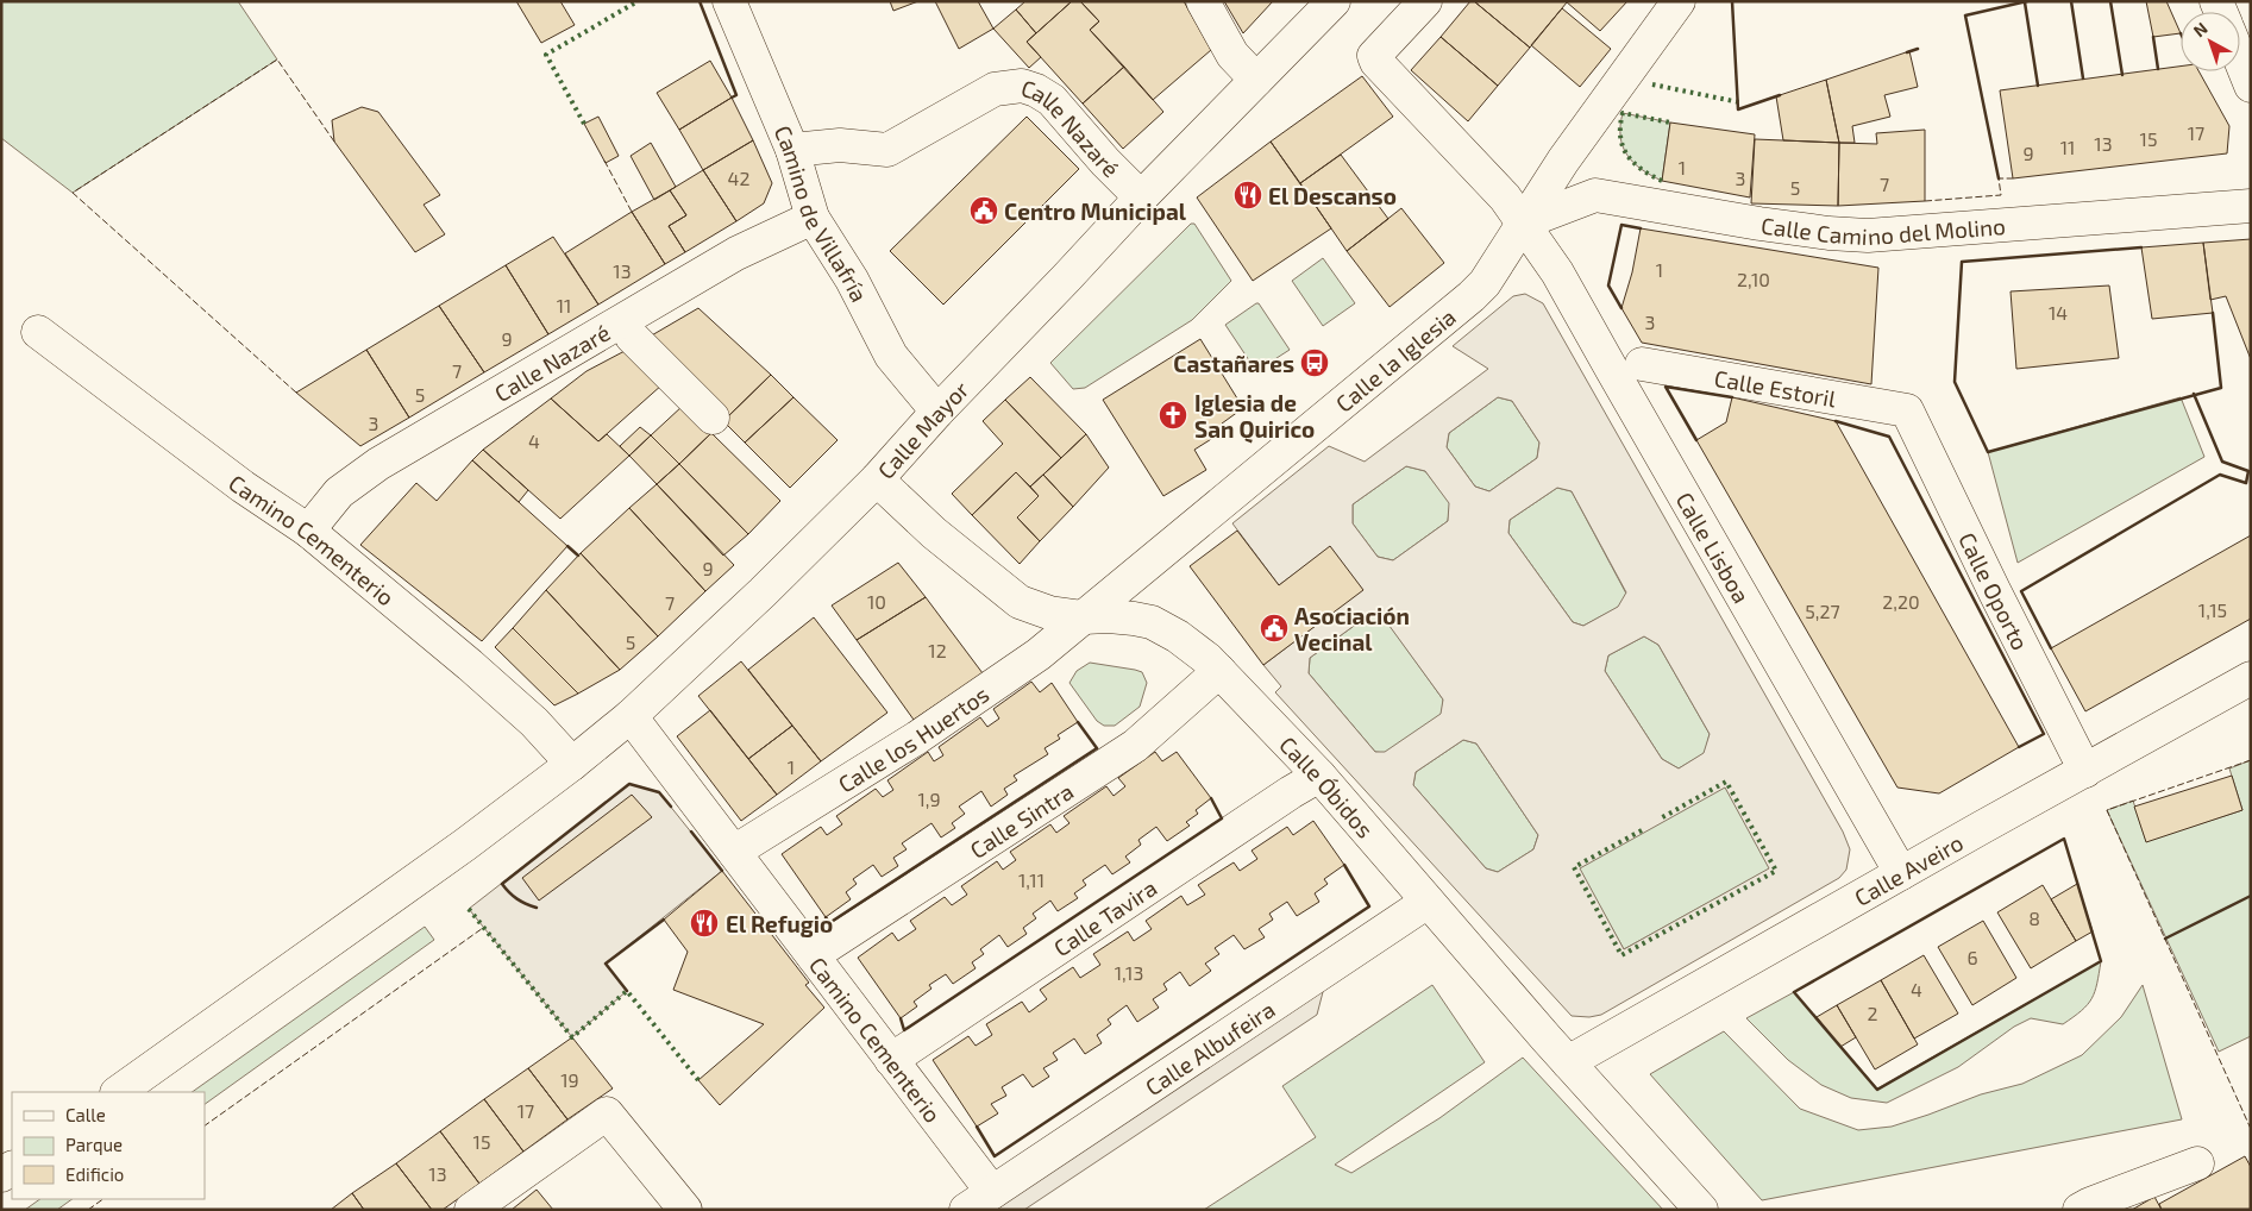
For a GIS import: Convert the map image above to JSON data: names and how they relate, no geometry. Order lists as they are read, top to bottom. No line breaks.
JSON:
{"streets":{"main road":["Calle Nazaré","Camino de Villafría","Calle Camino del Molino","Calle la Iglesia","Calle Estoril","Calle Mayor","Camino Cementerio","Calle Lisboa","Calle Oporto","Calle los Huertos","Calle Óbidos","Calle Sintra","Calle Aveiro","Calle Tavira","Calle Albufeira"]},"crossings":[["Calle Nazaré","Camino de Villafría"],["Calle Nazaré","Calle Mayor"],["Calle Nazaré","Camino Cementerio"],["Camino de Villafría","Calle Mayor"],["Calle Camino del Molino","Calle la Iglesia"],["Calle Camino del Molino","Calle Lisboa"],["Calle la Iglesia","Calle Lisboa"],["Calle la Iglesia","Calle los Huertos"],["Calle la Iglesia","Calle Óbidos"],["Calle Estoril","Calle Oporto"],["Calle Mayor","Camino Cementerio"],["Calle Mayor","Calle Óbidos"],["Camino Cementerio","Calle los Huertos"],["Camino Cementerio","Calle Sintra"],["Camino Cementerio","Calle Tavira"],["Camino Cementerio","Calle Albufeira"],["Calle Lisboa","Calle Aveiro"],["Calle Oporto","Calle Aveiro"],["Calle los Huertos","Calle Óbidos"],["Calle Óbidos","Calle Sintra"],["Calle Óbidos","Calle Aveiro"],["Calle Óbidos","Calle Tavira"],["Calle Óbidos","Calle Albufeira"]],"places":{"restaurant":["El Descanso","El Refugio"],"public building":["Centro Municipal","Asociación Vecinal"],"bus stop":["Castañares"],"church":["Iglesia de San Quirico"]},"house_numbers":["17","15","13","11","9","1","42","3","7","5","1","13","2,10","11","14","3","9","7","5","3","4","9","10","2,20","7","1,15","5,27","5","12","1","1,9","1,11","8","6","1,13","4","2","19","17","15","13"],"legend":["Calle","Parque","Edificio"],"north":"top left"}
